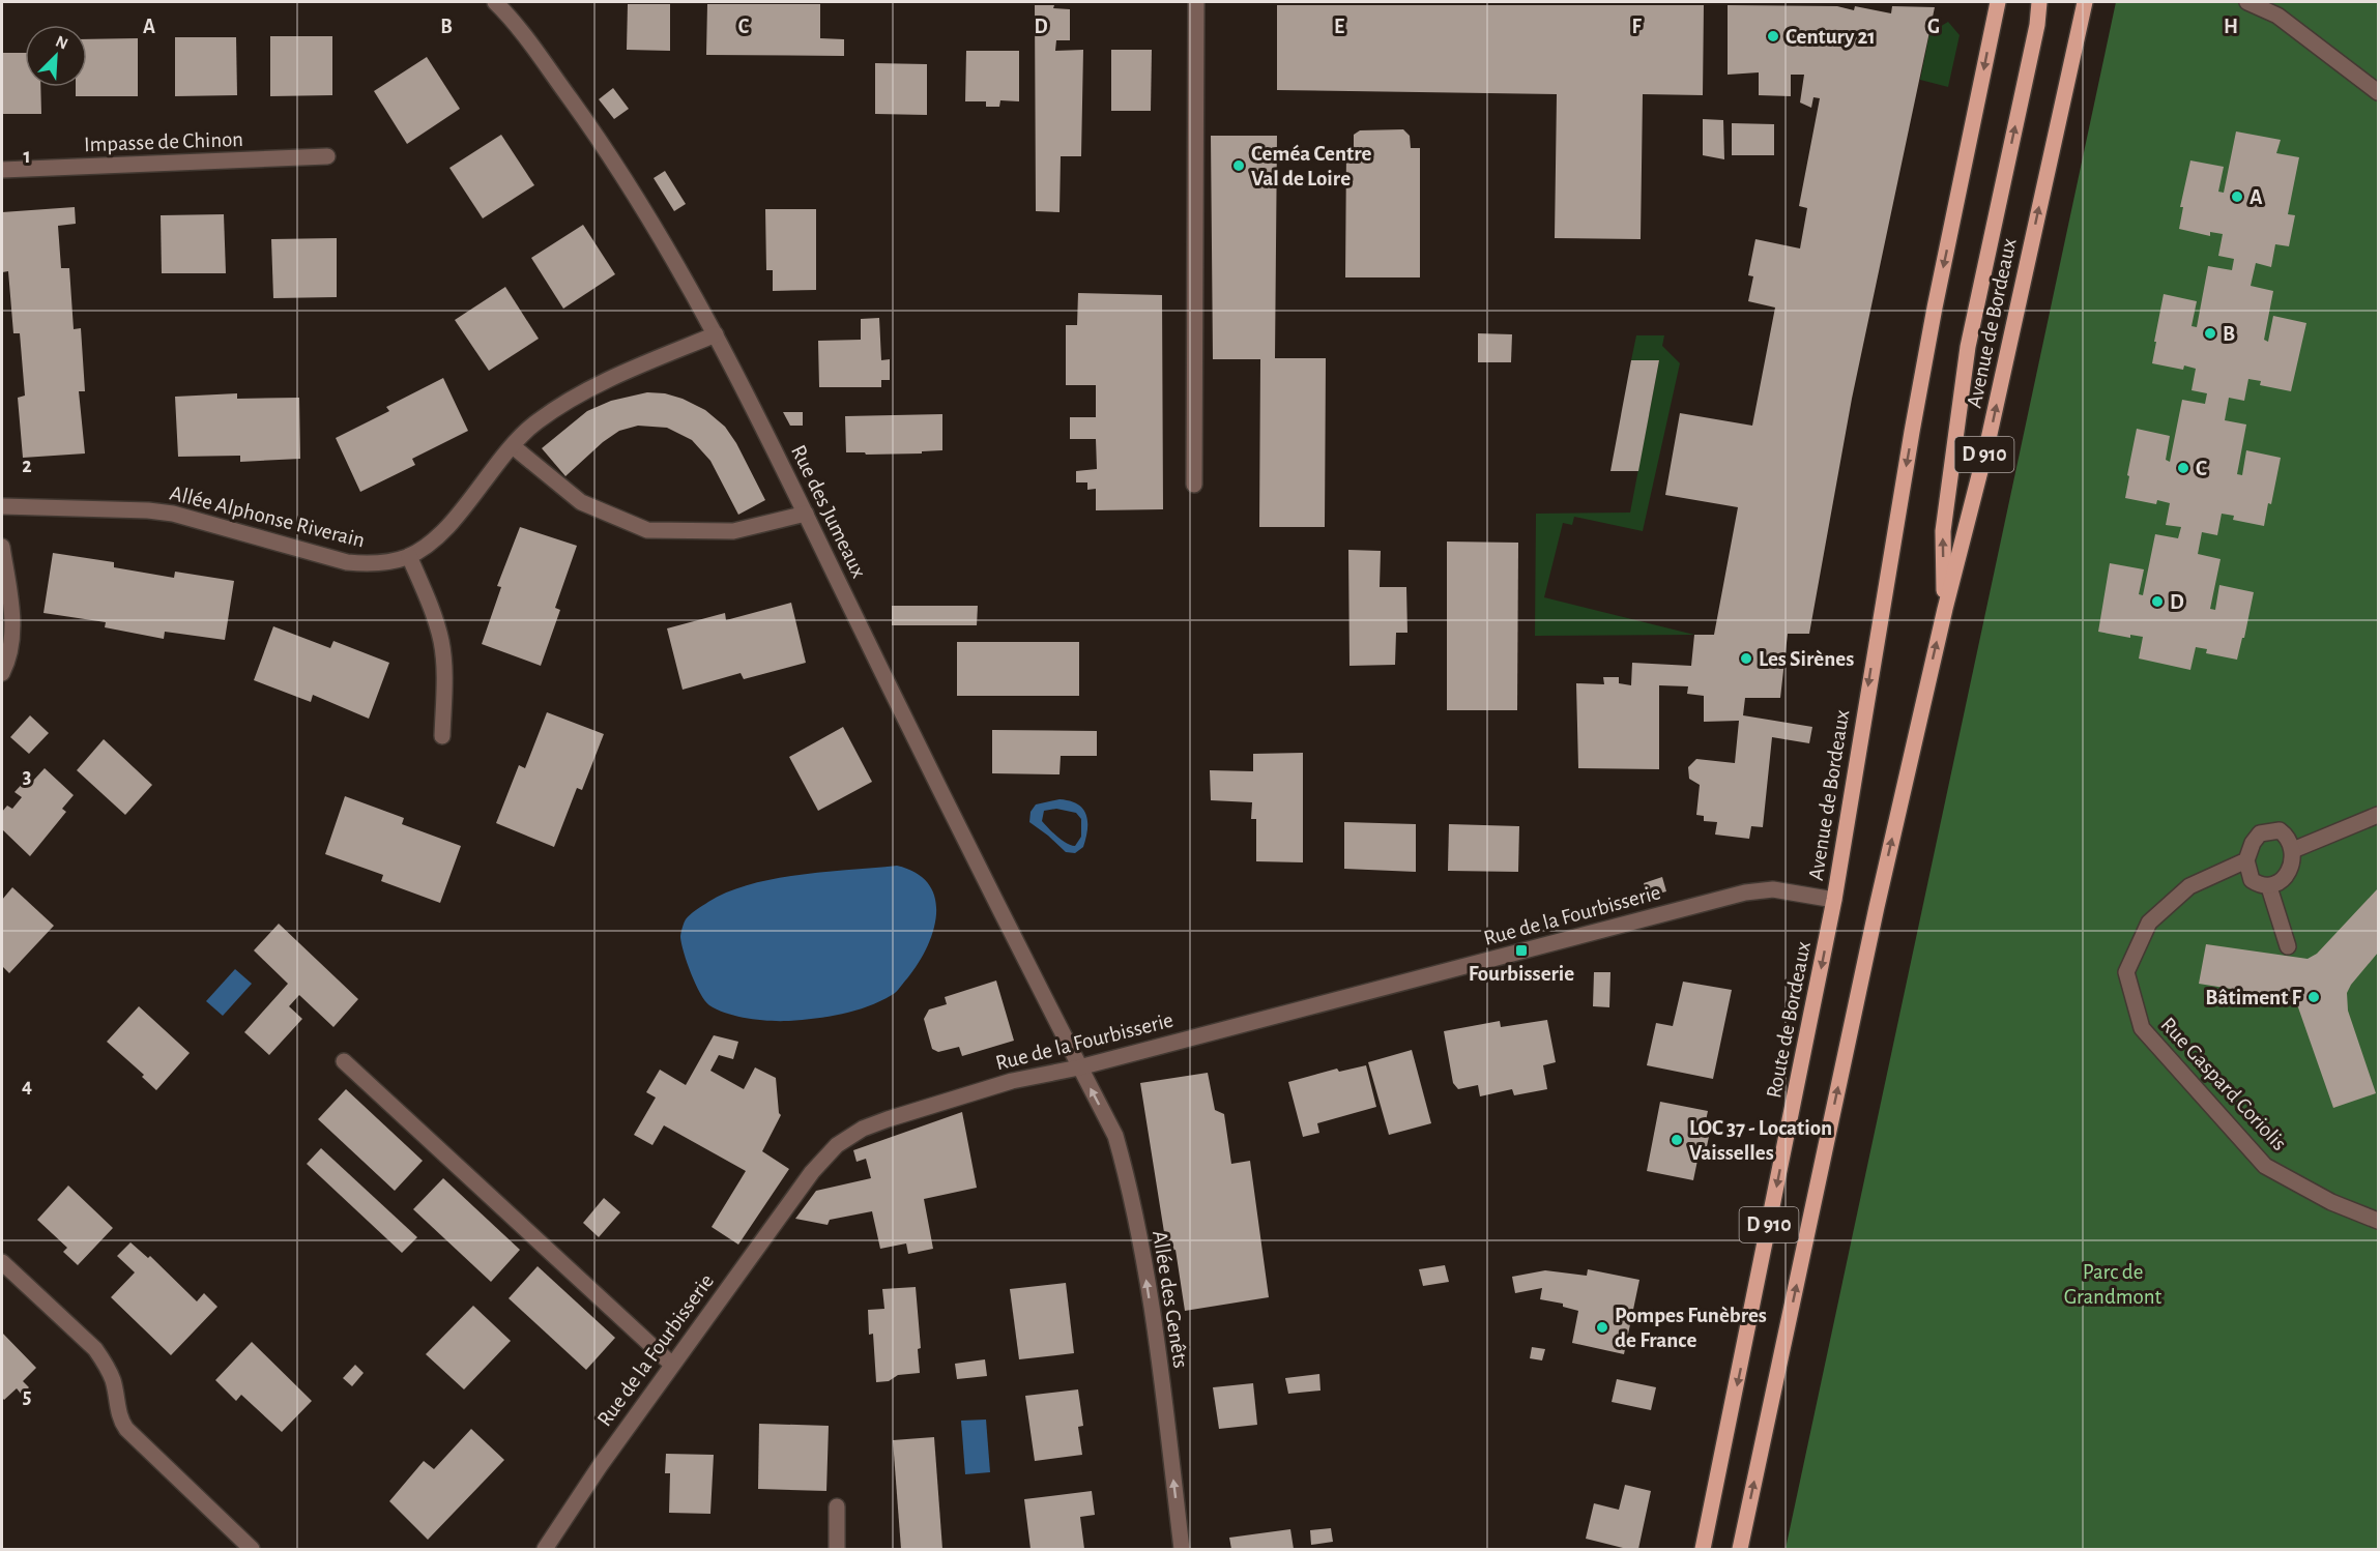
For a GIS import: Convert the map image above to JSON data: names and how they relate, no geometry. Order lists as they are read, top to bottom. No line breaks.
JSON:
{"streets":{"main road":["Avenue de Bordeaux","D 910","Route de Bordeaux"],"street":["Impasse de Chinon","Rue des Jumeaux","Allée Alphonse Riverain","Rue de la Fourbisserie","Rue Gaspard Coriolis","Allée des Genêts"]},"crossings":[["Avenue de Bordeaux","Rue de la Fourbisserie"],["Avenue de Bordeaux","Route de Bordeaux"],["Rue des Jumeaux","Allée Alphonse Riverain"],["Rue des Jumeaux","Rue de la Fourbisserie"],["Rue des Jumeaux","Allée des Genêts"],["Rue de la Fourbisserie","Route de Bordeaux"],["Rue de la Fourbisserie","Allée des Genêts"]],"one_way":["Route de Bordeaux","Allée des Genêts"],"parks":["Parc de Grandmont"],"places":{"other":["Century 21","Ceméa Centre Val de Loire","A","B","C","D","Les Sirènes","Bâtiment F","LOC 37 - Location Vaisselles","Pompes Funèbres de France"],"transit":["Fourbisserie"]},"north":"top right","grid":{"columns":["A","B","C","D","E","F","G","H"],"rows":["1","2","3","4","5"]}}
